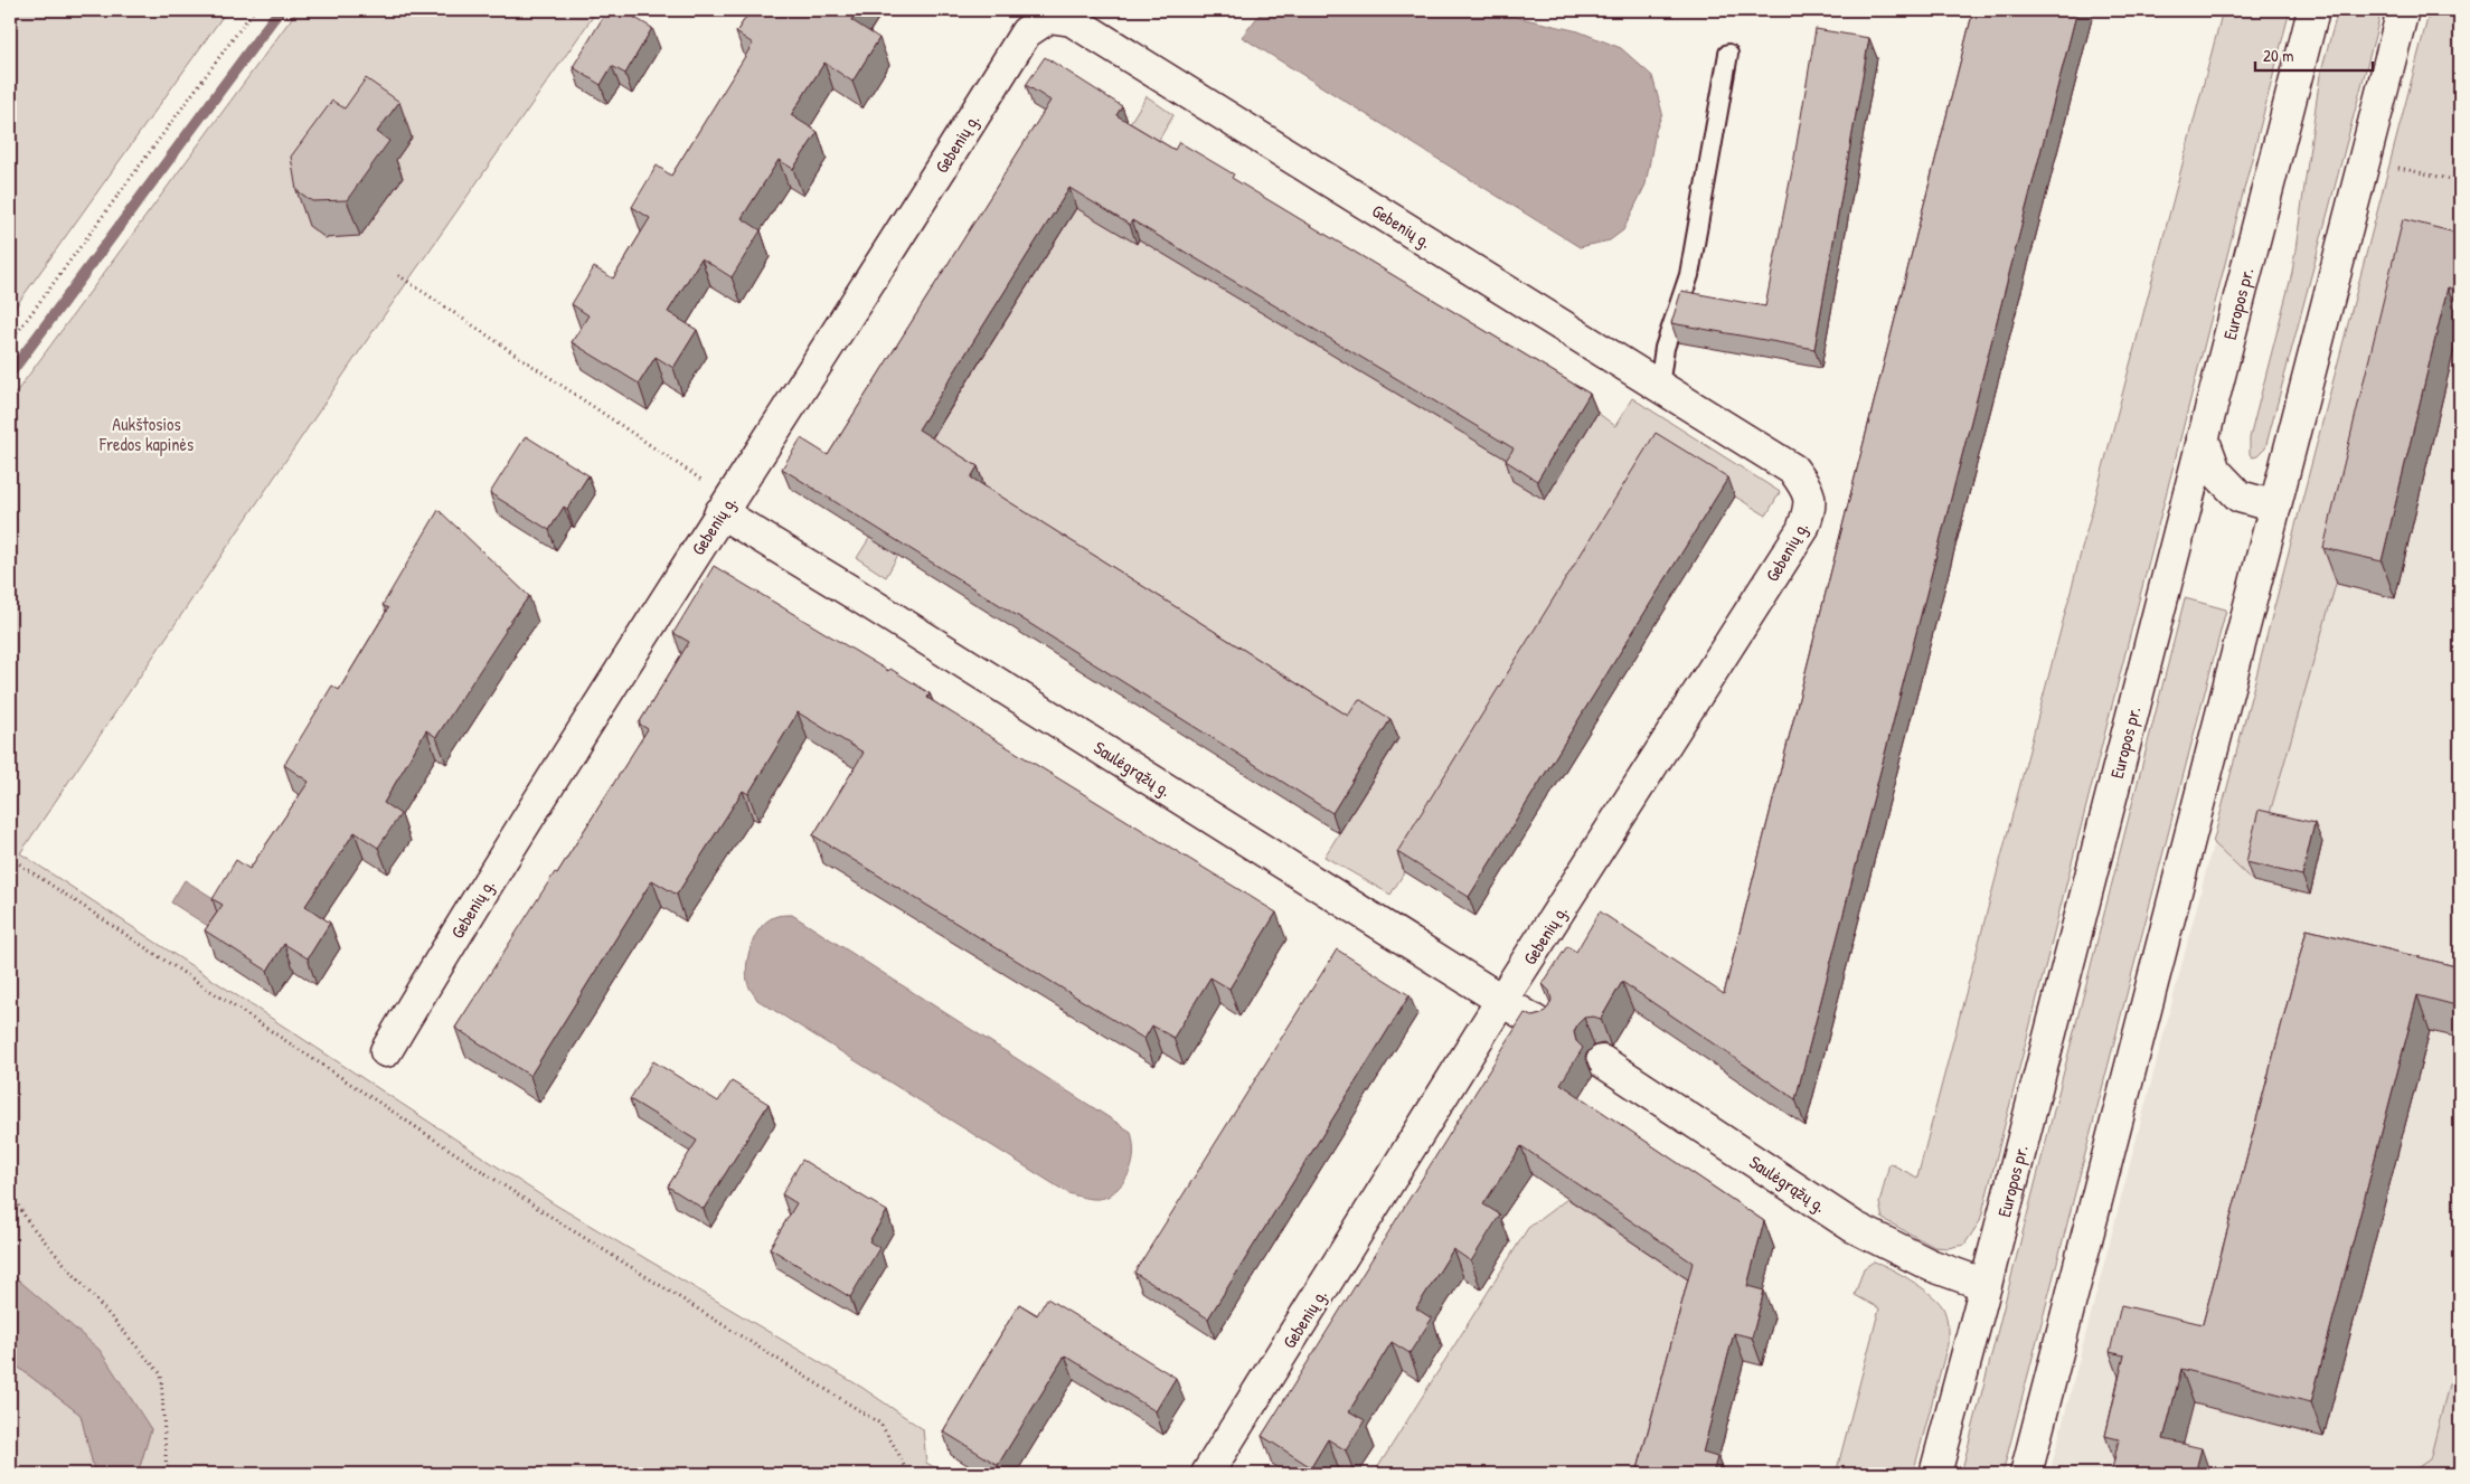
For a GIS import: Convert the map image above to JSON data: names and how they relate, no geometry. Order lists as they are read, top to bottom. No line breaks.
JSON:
{"streets":{"street":["Gebenių g.","Europos pr.","Saulėgrąžų g."]},"crossings":[["Gebenių g.","Saulėgrąžų g."],["Europos pr.","Saulėgrąžų g."]],"parks":["Aukštosios Fredos kapinės"],"scale_bar":"20 m"}
